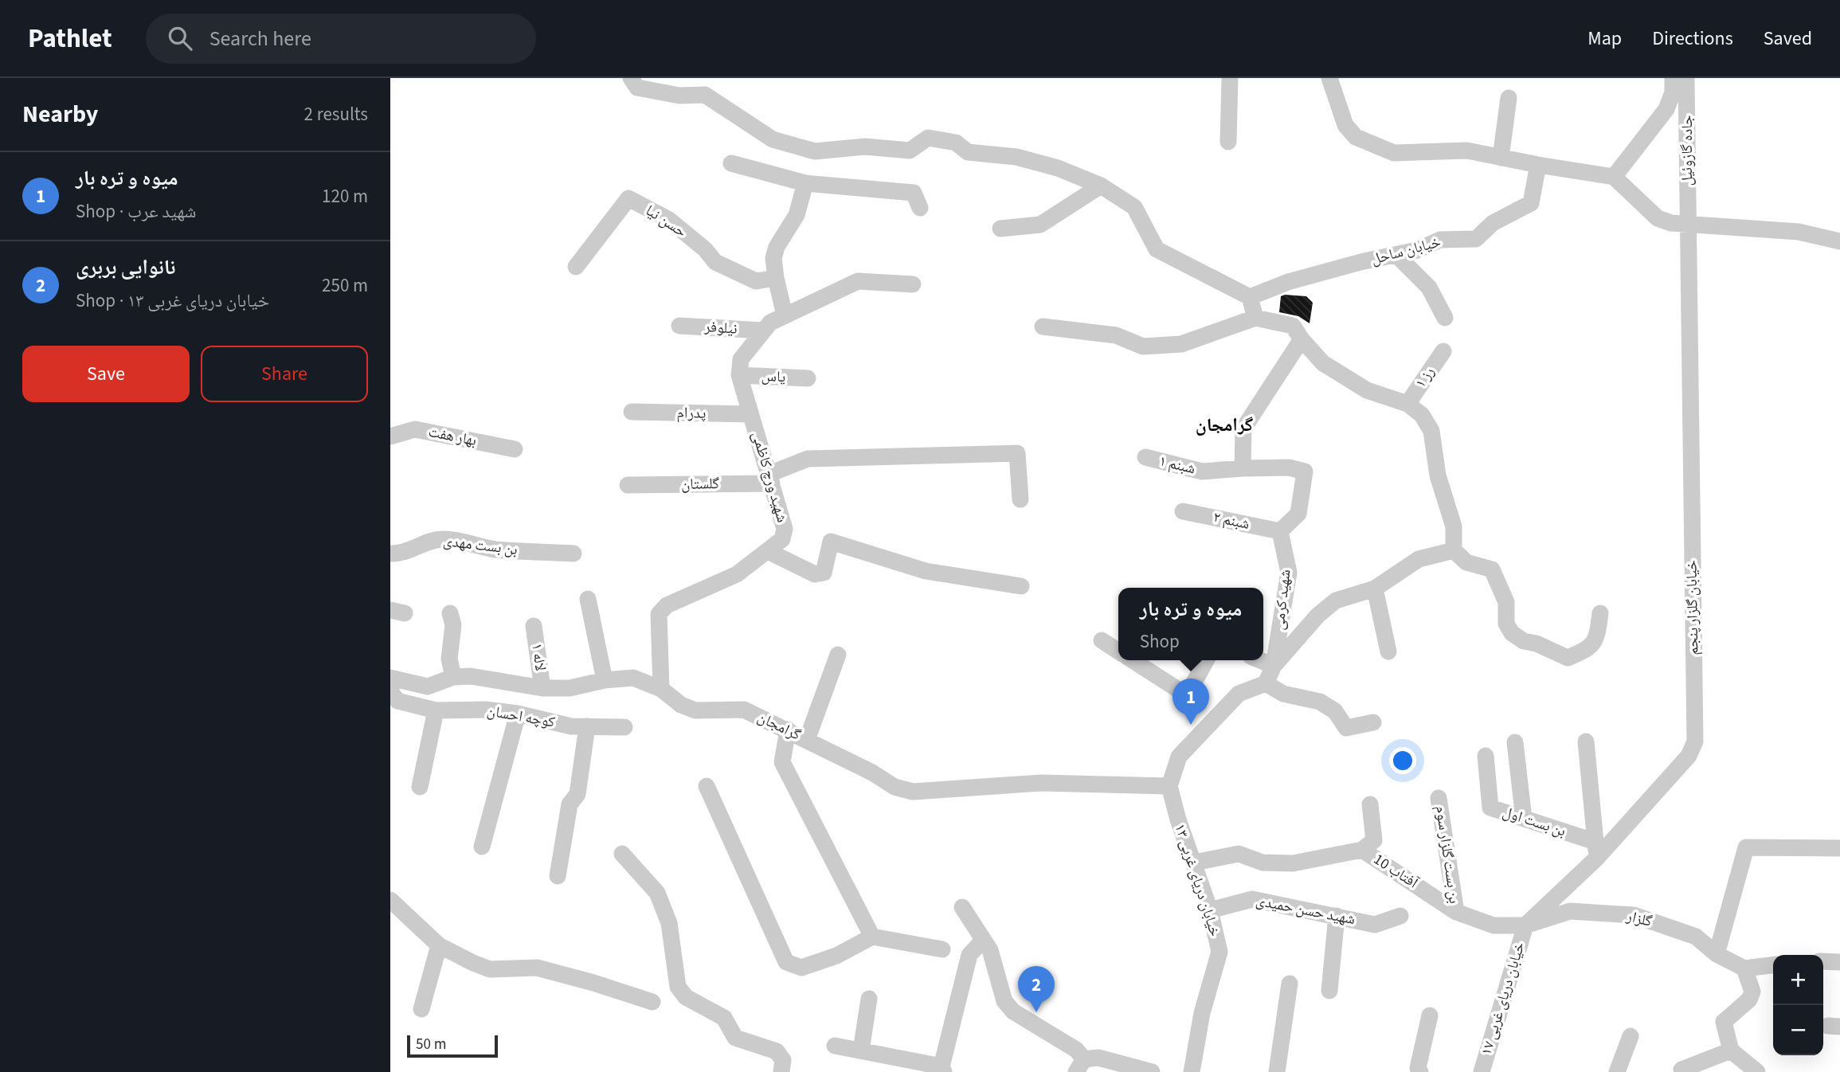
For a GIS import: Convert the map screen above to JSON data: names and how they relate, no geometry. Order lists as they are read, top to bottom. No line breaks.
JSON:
{"streets":{"street":["جاده گازوئیل","حسن نیا","خیابان ساحل","نیلوفر","یاس","رز ۱","پدرام","بهار هفت","شبنم ۱","شهید ورچ کاظمی","گلستان","شبنم ۲","بن بست مهدی","شهید کرمی","خیابان گلزار پنجم","لاله ۱","کوچه احسان","گرامجان","بن بست اول","بن بست گلزار سوم","آفتاب 10","خیابان دریای غربی ۱۳","شهید حسن حمیدی","گلزار","خیابان دریای غربی ۱۷"]},"crossings":[["جاده گازوئیل","خیابان گلزار پنجم"],["یاس","شهید ورچ کاظمی"],["پدرام","شهید ورچ کاظمی"],["شهید ورچ کاظمی","گلستان"],["شهید ورچ کاظمی","گرامجان"],["شبنم ۲","شهید کرمی"],["خیابان گلزار پنجم","بن بست اول"],["خیابان گلزار پنجم","آفتاب 10"],["خیابان گلزار پنجم","گلزار"],["خیابان گلزار پنجم","خیابان دریای غربی ۱۷"],["لاله ۱","گرامجان"],["گرامجان","خیابان دریای غربی ۱۳"],["بن بست گلزار سوم","آفتاب 10"],["آفتاب 10","خیابان دریای غربی ۱۳"],["آفتاب 10","گلزار"],["آفتاب 10","خیابان دریای غربی ۱۷"],["خیابان دریای غربی ۱۳","شهید حسن حمیدی"],["گلزار","خیابان دریای غربی ۱۷"]],"districts":["گرامجان"],"scale_bar":"50 m","page":{"header":"Pathlet","search":"Search here","nav":["Map","Directions","Saved"],"heading":["Nearby","2 results"],"list":[{"mark":"1","name":"میوه و تره بار","note":"Shop · شهید عرب","value":"120 m"},{"mark":"2","name":"نانوایی بربری","note":"Shop · خیابان دریای غربی ۱۳","value":"250 m"}],"buttons":["Save","Share"],"popup":["میوه و تره بار","Shop"],"pins":["1","2"],"map_buttons":["+","−"],"scale":"50 m"}}
